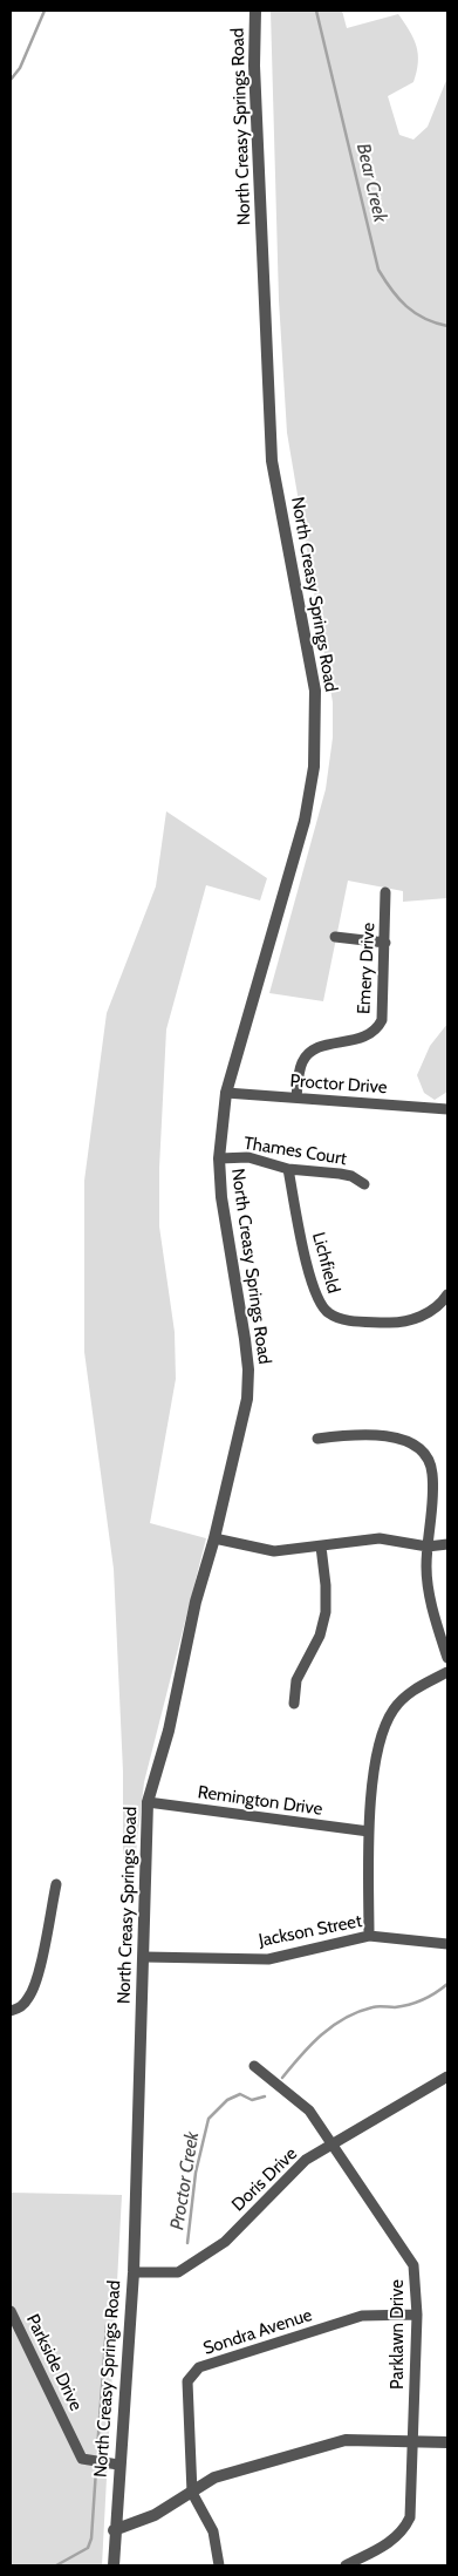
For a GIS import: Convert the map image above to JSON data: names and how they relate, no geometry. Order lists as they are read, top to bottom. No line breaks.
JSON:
{"streets":{"street":["North Creasy Springs Road","Emery Drive","Proctor Drive","Thames Court","Lichfield","Remington Drive","Jackson Street","Doris Drive","Sondra Avenue","Parklawn Drive","Parkside Drive"]},"crossings":[["North Creasy Springs Road","Proctor Drive"],["North Creasy Springs Road","Thames Court"],["North Creasy Springs Road","Remington Drive"],["North Creasy Springs Road","Jackson Street"],["North Creasy Springs Road","Doris Drive"],["North Creasy Springs Road","Parkside Drive"],["Emery Drive","Proctor Drive"],["Thames Court","Lichfield"],["Doris Drive","Parklawn Drive"],["Sondra Avenue","Parklawn Drive"]],"water":["Bear Creek","Proctor Creek"]}
